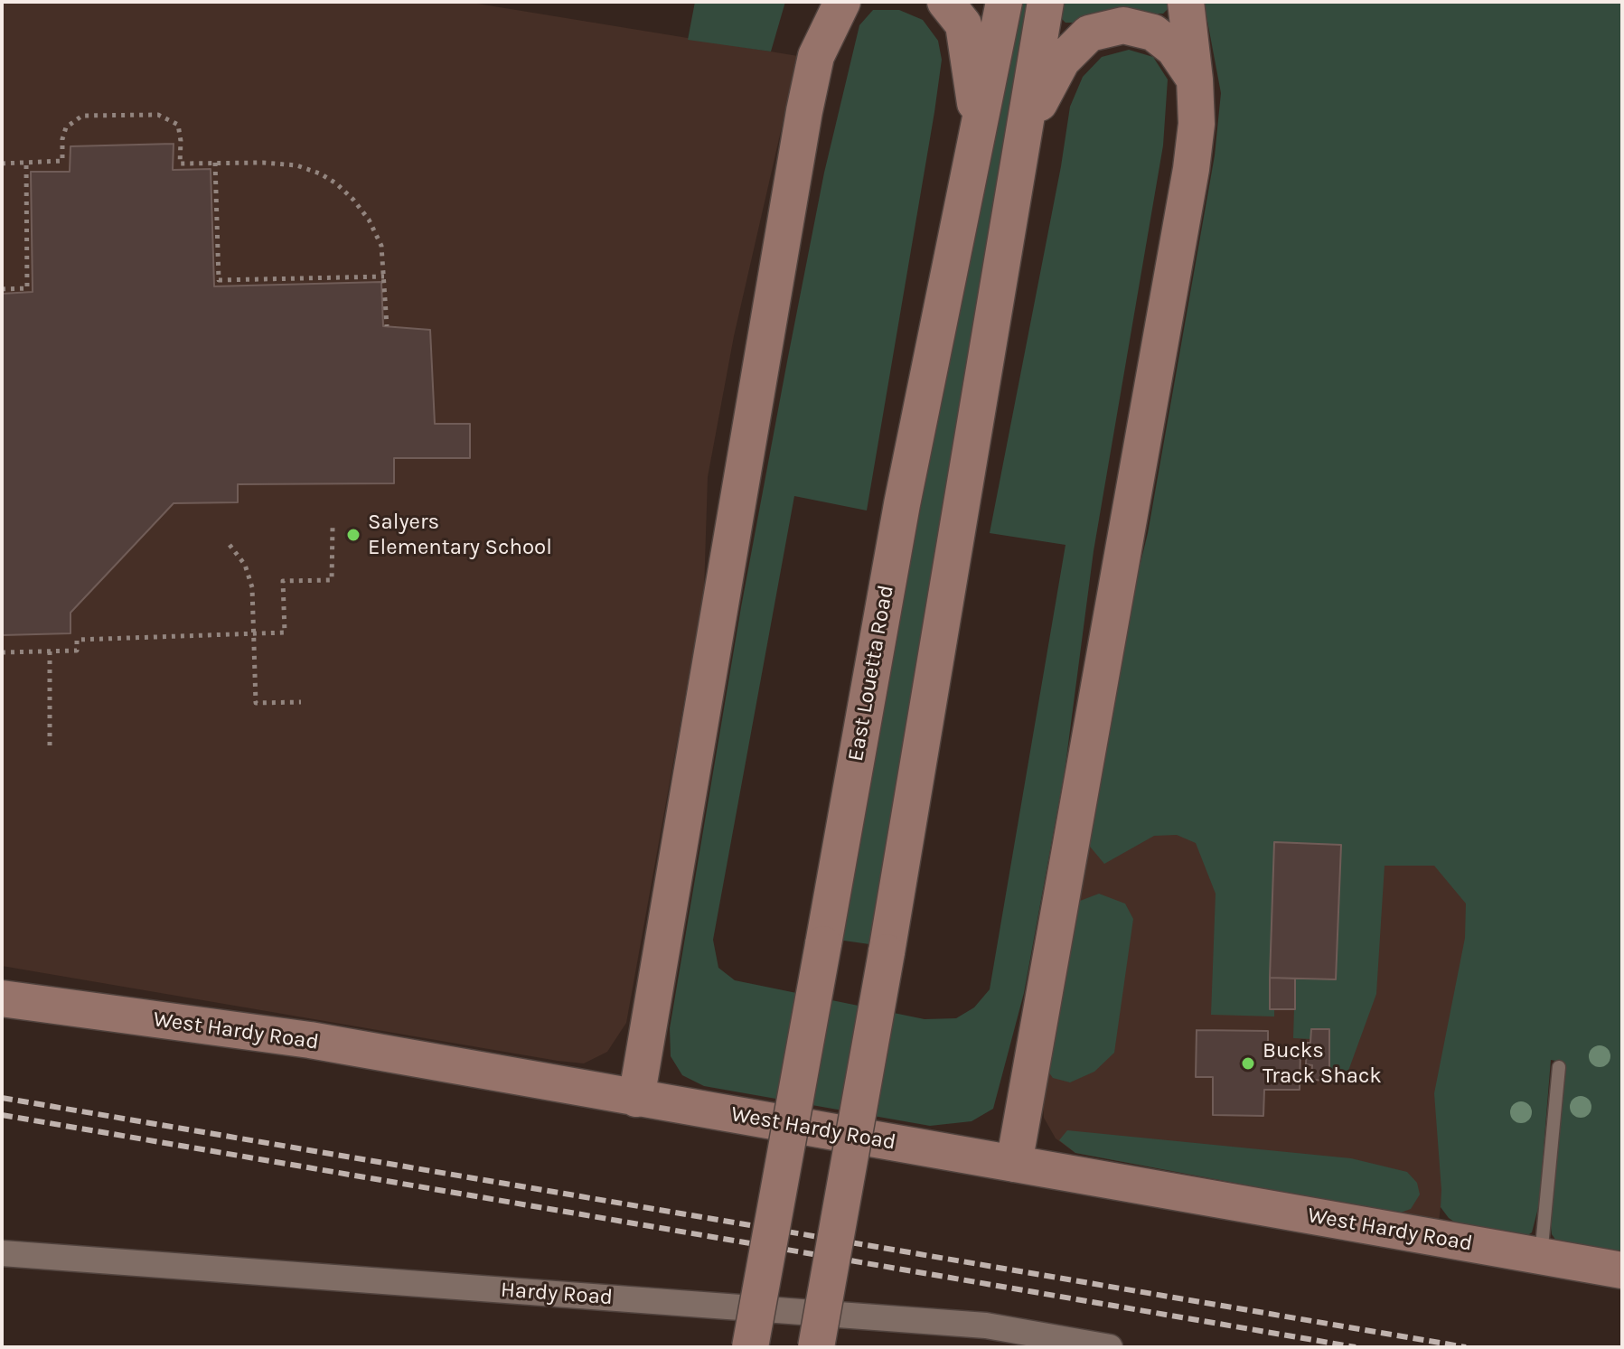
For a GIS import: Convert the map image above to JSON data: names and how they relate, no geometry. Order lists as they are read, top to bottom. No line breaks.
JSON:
{"streets":{"main road":["East Louetta Road","West Hardy Road"],"street":["Hardy Road"]},"places":["Salyers Elementary School","Bucks Track Shack"]}
